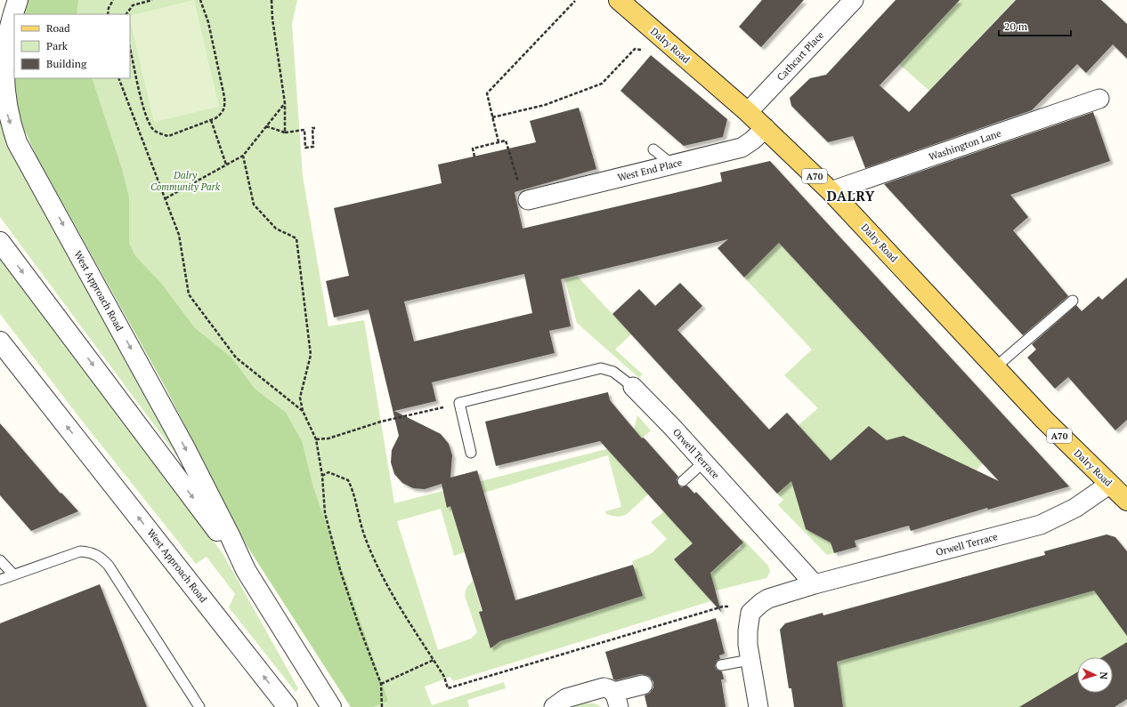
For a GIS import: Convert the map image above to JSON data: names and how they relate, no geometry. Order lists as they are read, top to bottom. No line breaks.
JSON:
{"streets":{"main road":["Dalry Road","A70"],"street":["Cathcart Place","Washington Lane","West End Place","West Approach Road","Orwell Terrace"]},"crossings":[["Dalry Road","Cathcart Place"],["Dalry Road","Washington Lane"],["Dalry Road","West End Place"],["Dalry Road","Orwell Terrace"]],"districts":["DALRY"],"parks":["Dalry Community Park"],"legend":["Road","Park","Building"],"scale_bar":"20 m","north":"right"}
